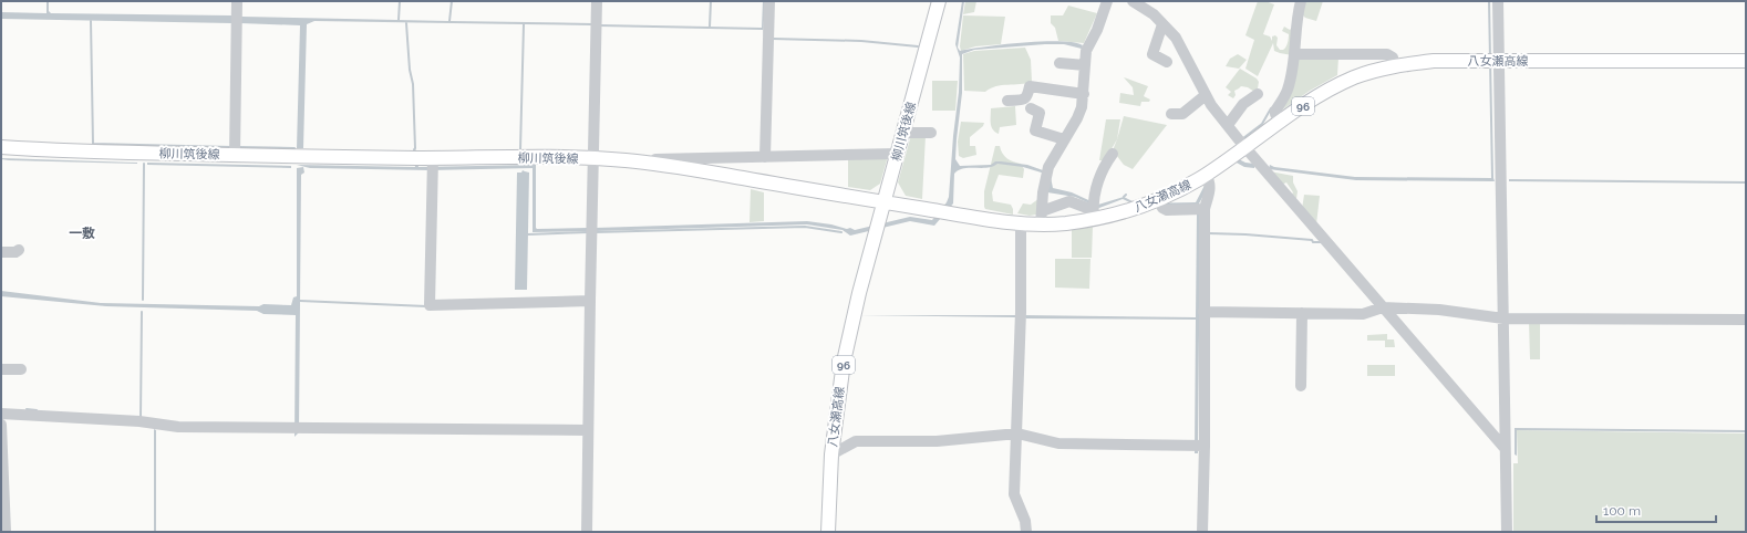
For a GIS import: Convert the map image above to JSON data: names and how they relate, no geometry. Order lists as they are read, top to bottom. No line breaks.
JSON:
{"streets":{"main road":["八女瀬高線","96","柳川筑後線"]},"crossings":[["八女瀬高線","柳川筑後線"]],"districts":["一敷"],"scale_bar":"100 m"}
